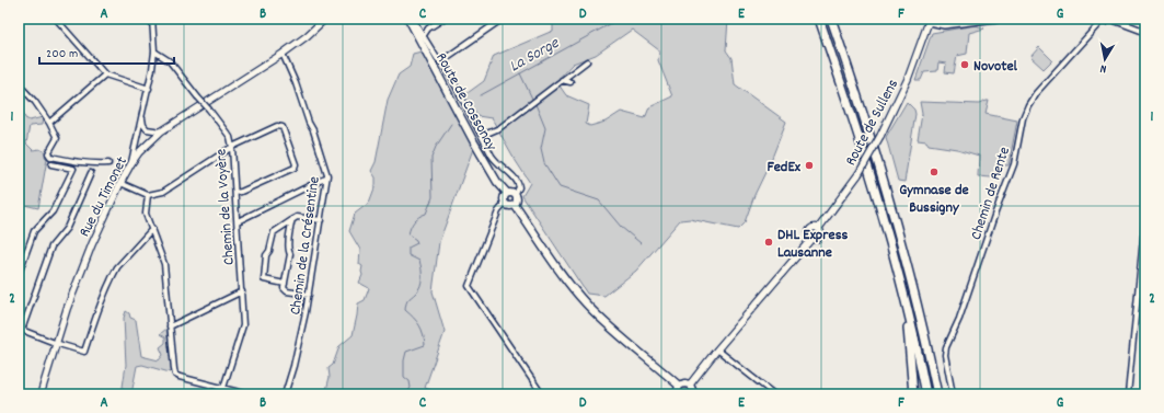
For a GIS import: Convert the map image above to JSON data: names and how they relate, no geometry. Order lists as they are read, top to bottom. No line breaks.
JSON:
{"streets":{"main road":["Route de Cossonay","Route de Sullens","Rue du Timonet"],"street":["Chemin de Rente","Chemin de la Voyère","Chemin de la Crésentine"]},"crossings":[["Rue du Timonet","Chemin de la Crésentine"]],"water":["La Sorge"],"places":["Novotel","FedEx","Gymnase de Bussigny","DHL Express Lausanne"],"scale_bar":"200 m","north":"bottom","grid":{"columns":["A","B","C","D","E","F","G"],"rows":["1","2"]}}
